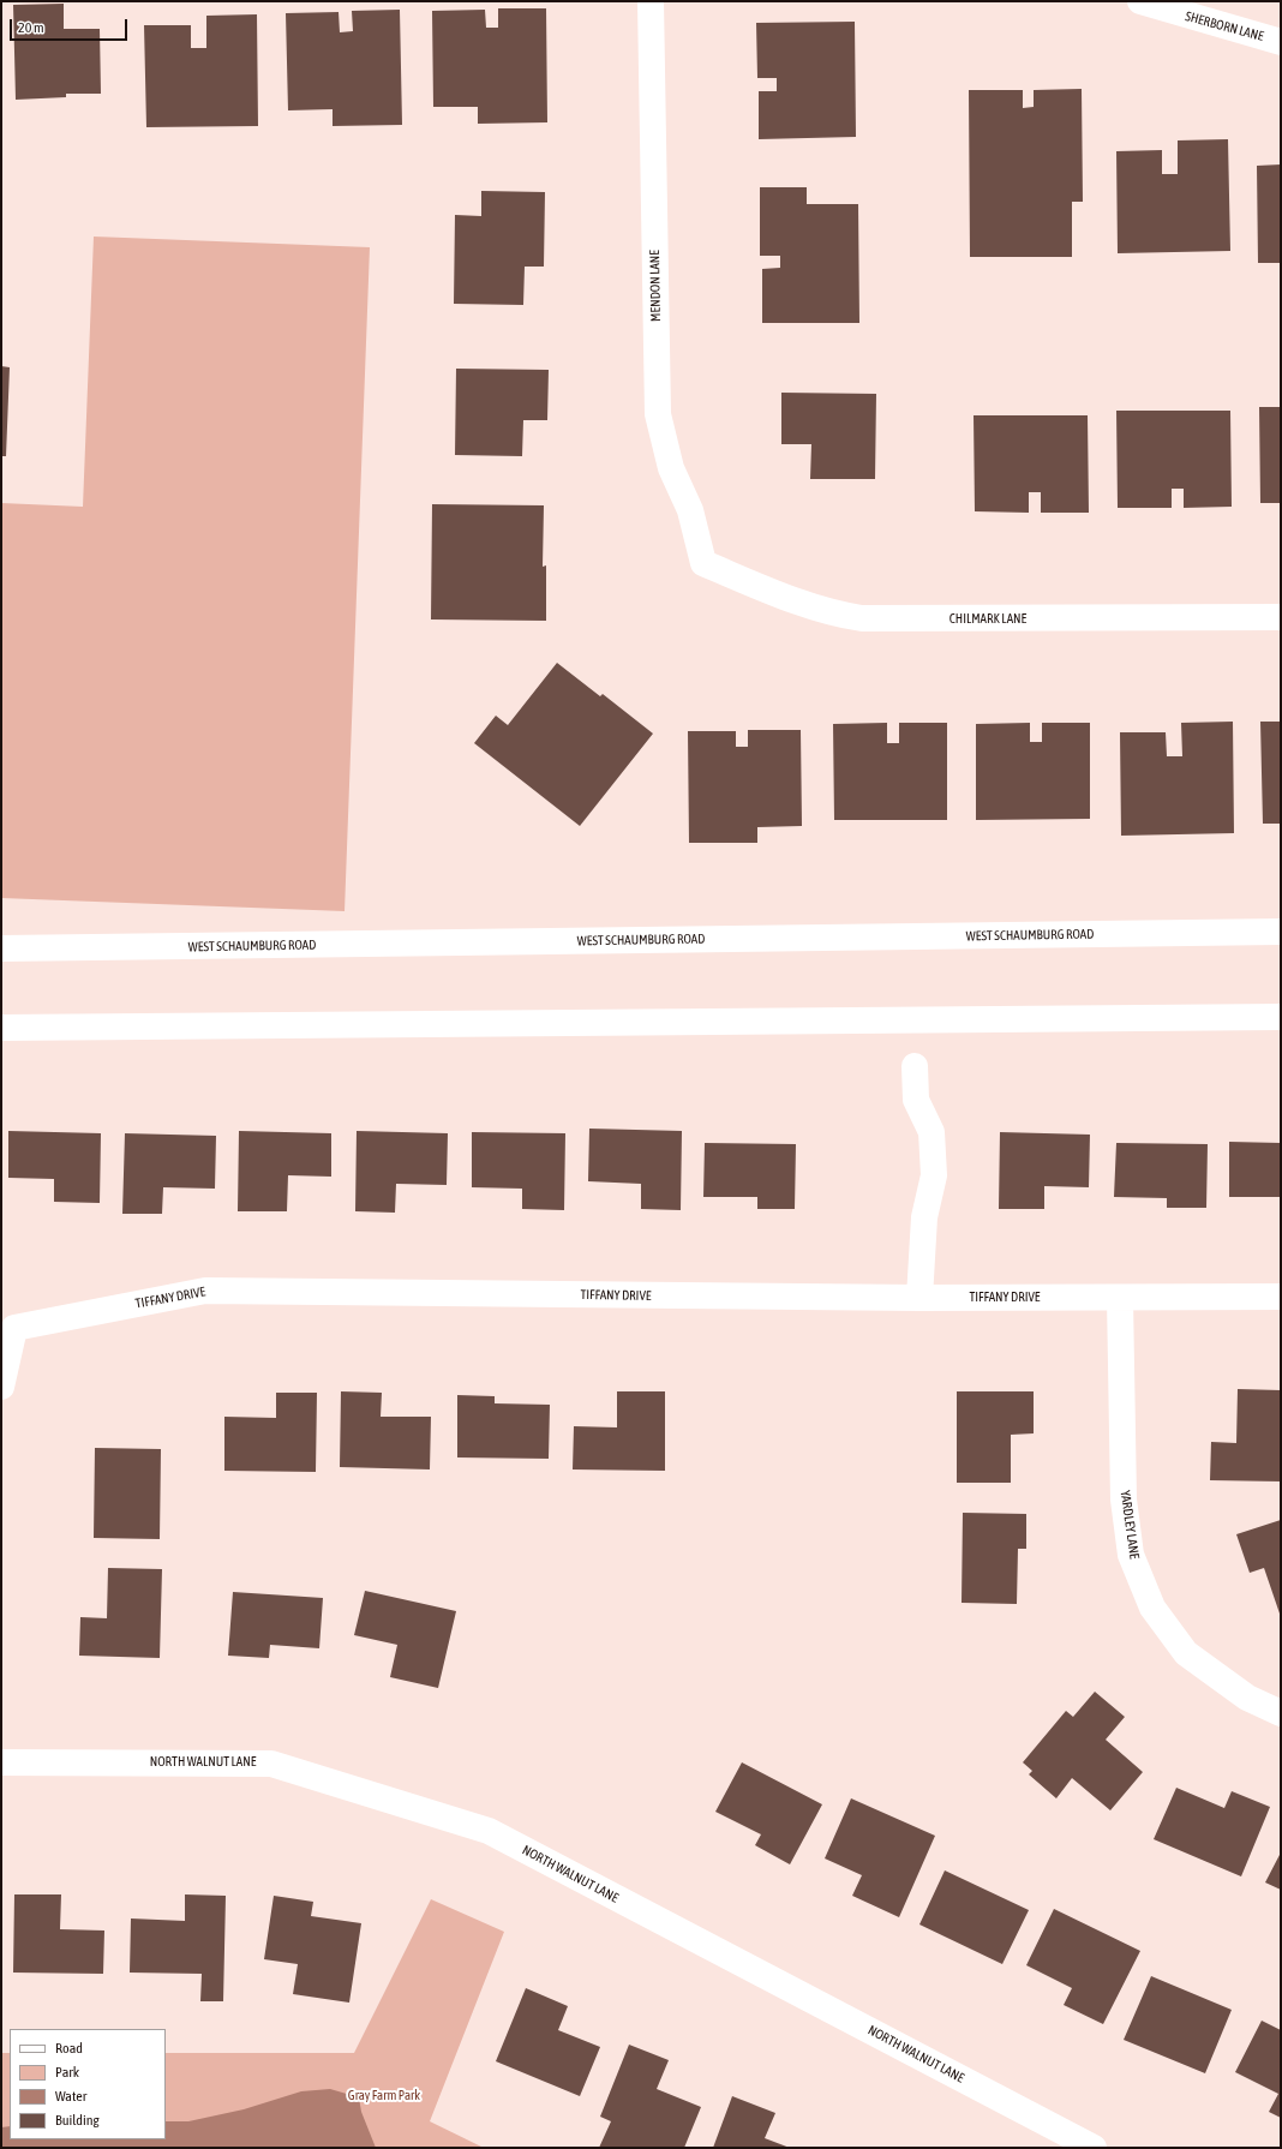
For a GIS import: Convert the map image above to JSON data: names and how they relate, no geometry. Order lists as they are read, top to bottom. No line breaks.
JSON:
{"streets":{"street":["SHERBORN LANE","MENDON LANE","CHILMARK LANE","WEST SCHAUMBURG ROAD","TIFFANY DRIVE","YARDLEY LANE","NORTH WALNUT LANE"]},"crossings":[["MENDON LANE","CHILMARK LANE"],["TIFFANY DRIVE","YARDLEY LANE"]],"parks":["Gray Farm Park"],"legend":["Road","Park","Water","Building"],"scale_bar":"20 m"}
